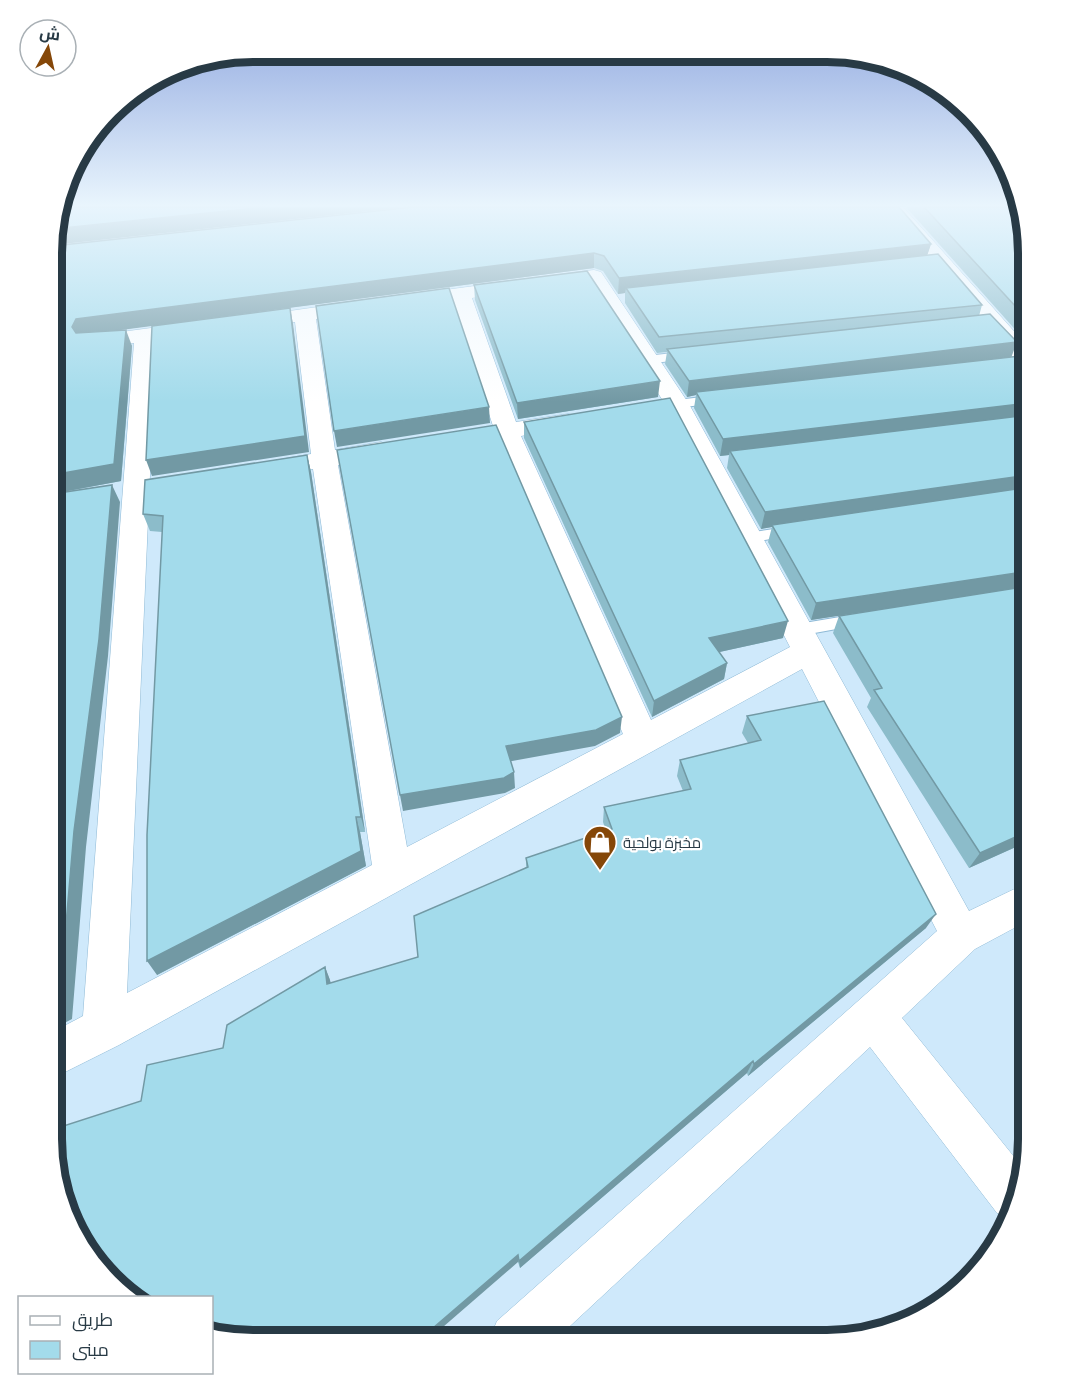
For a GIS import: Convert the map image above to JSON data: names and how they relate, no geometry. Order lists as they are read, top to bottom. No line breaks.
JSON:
{"places":{"shop":["مخبزة بولحية"]},"legend":["طريق","مبنى"],"north":"top"}
